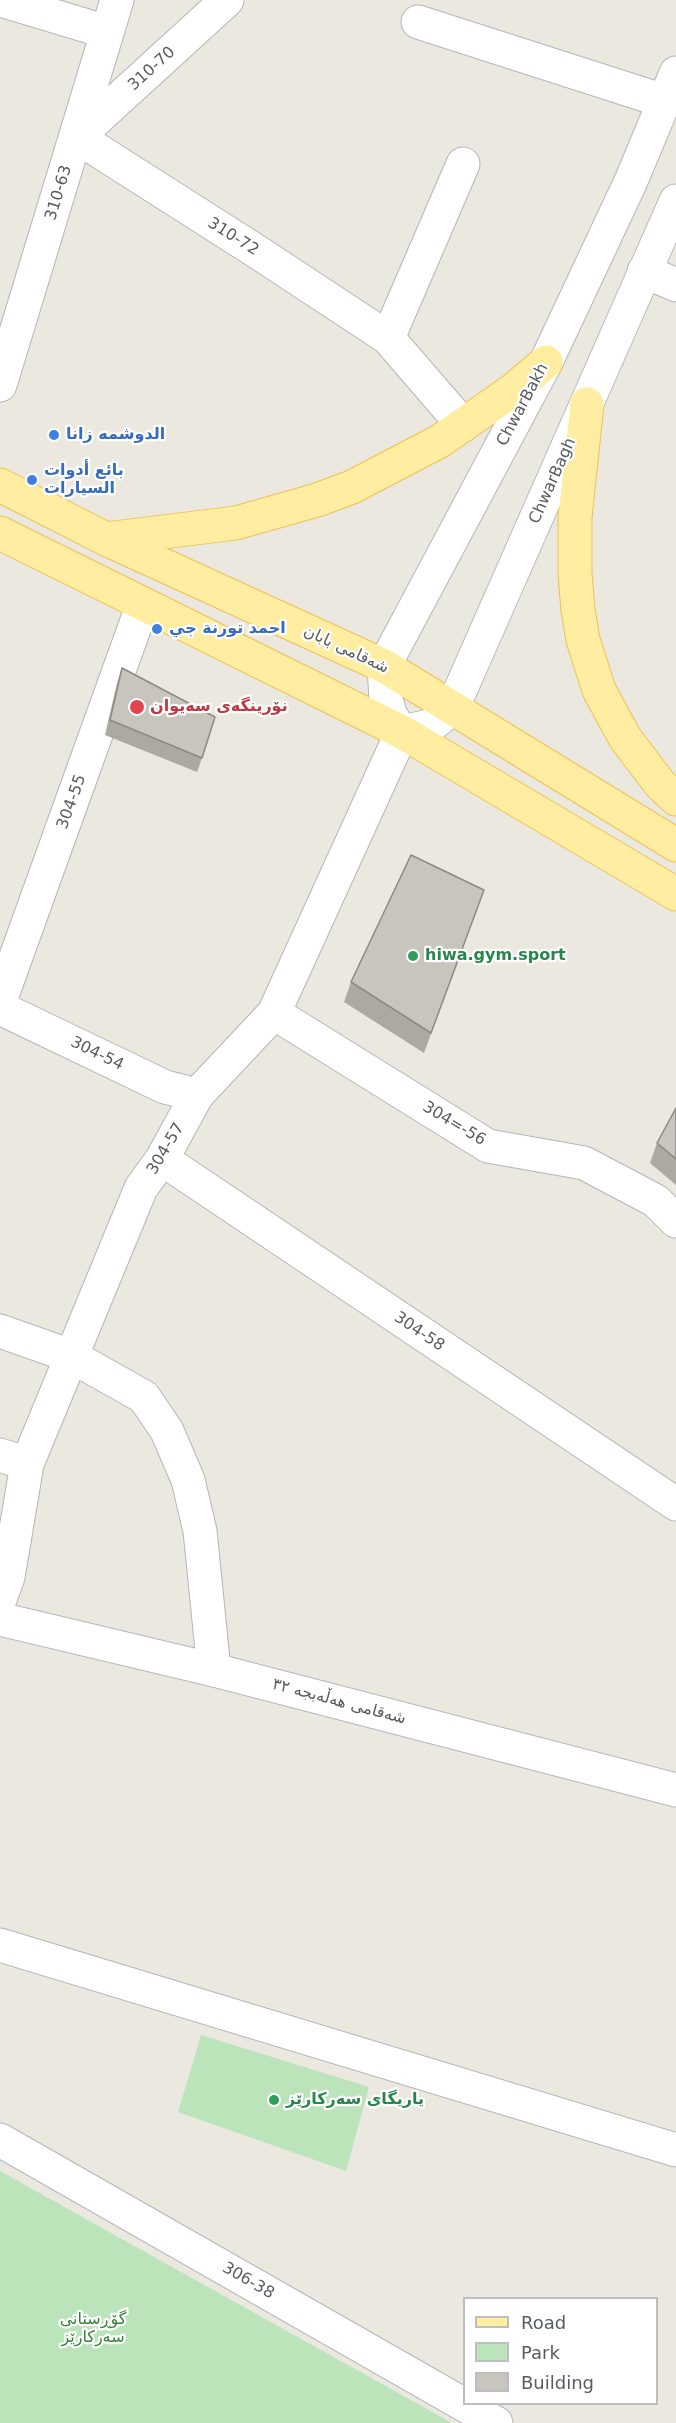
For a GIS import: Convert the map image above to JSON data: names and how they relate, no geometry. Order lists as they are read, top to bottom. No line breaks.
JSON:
{"streets":{"main road":["شەقامی بابان"],"street":["310-70","310-63","310-72","ChwarBakh","ChwarBagh","304-55","304-54","304=-56","304-57","304-58","شەقامی هەڵەبجە ٣٢","306-38"]},"crossings":[["310-70","310-63"],["310-70","310-72"],["310-63","310-72"],["ChwarBakh","شەقامی بابان"],["ChwarBagh","شەقامی بابان"],["304-54","304-57"],["304=-56","304-57"],["304-57","304-58"]],"parks":["گۆڕستانی سەرکارێز"],"places":["الدوشمە زانا","بائع أدوات السيارات","احمد تورنة جي","نۆرینگەی سەیوان","hiwa.gym.sport","یاریگای سەرکارێز"],"legend":["Road","Park","Building"]}
